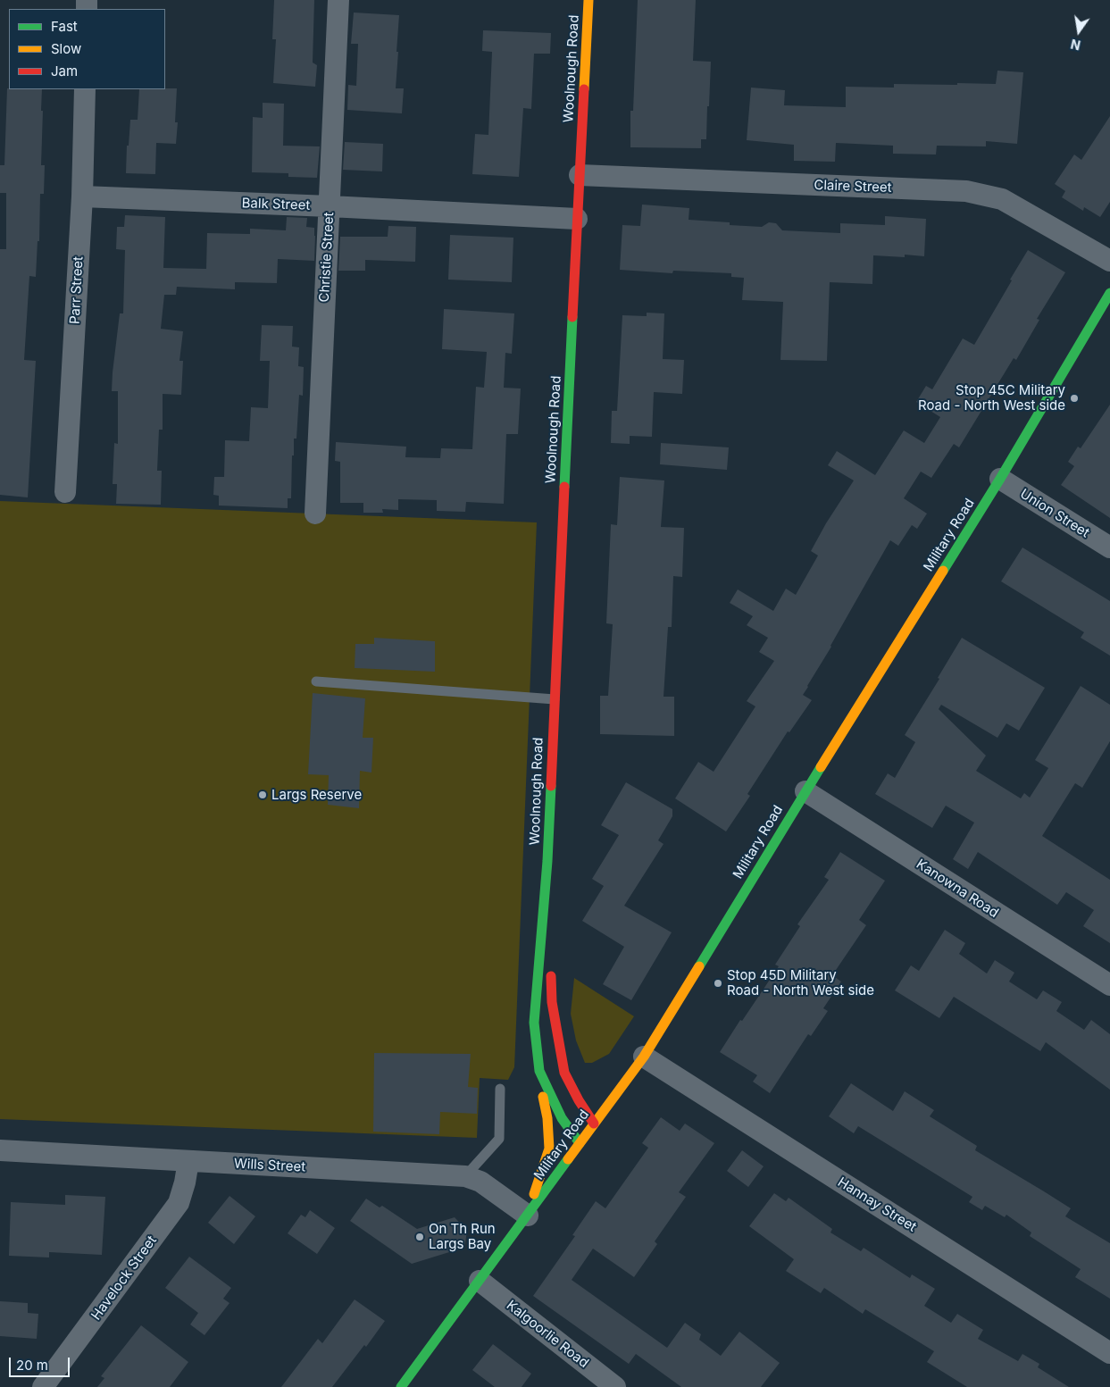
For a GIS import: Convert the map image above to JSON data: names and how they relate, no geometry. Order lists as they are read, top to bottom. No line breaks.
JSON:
{"streets":{"main road":["Woolnough Road","Military Road"],"street":["Claire Street","Balk Street","Christie Street","Parr Street","Union Street","Kanowna Road","Wills Street","Hannay Street","Havelock Street","Kalgoorlie Road"]},"crossings":[["Woolnough Road","Claire Street"],["Woolnough Road","Balk Street"],["Woolnough Road","Military Road"],["Balk Street","Christie Street"],["Balk Street","Parr Street"],["Union Street","Military Road"],["Military Road","Kanowna Road"],["Military Road","Wills Street"],["Military Road","Hannay Street"],["Military Road","Kalgoorlie Road"],["Wills Street","Havelock Street"]],"places":["Stop 45C Military Road - North West side","Largs Reserve","Stop 45D Military Road - North West side","On Th Run Largs Bay"],"legend":["Fast","Slow","Jam"],"scale_bar":"20 m","north":"bottom"}
